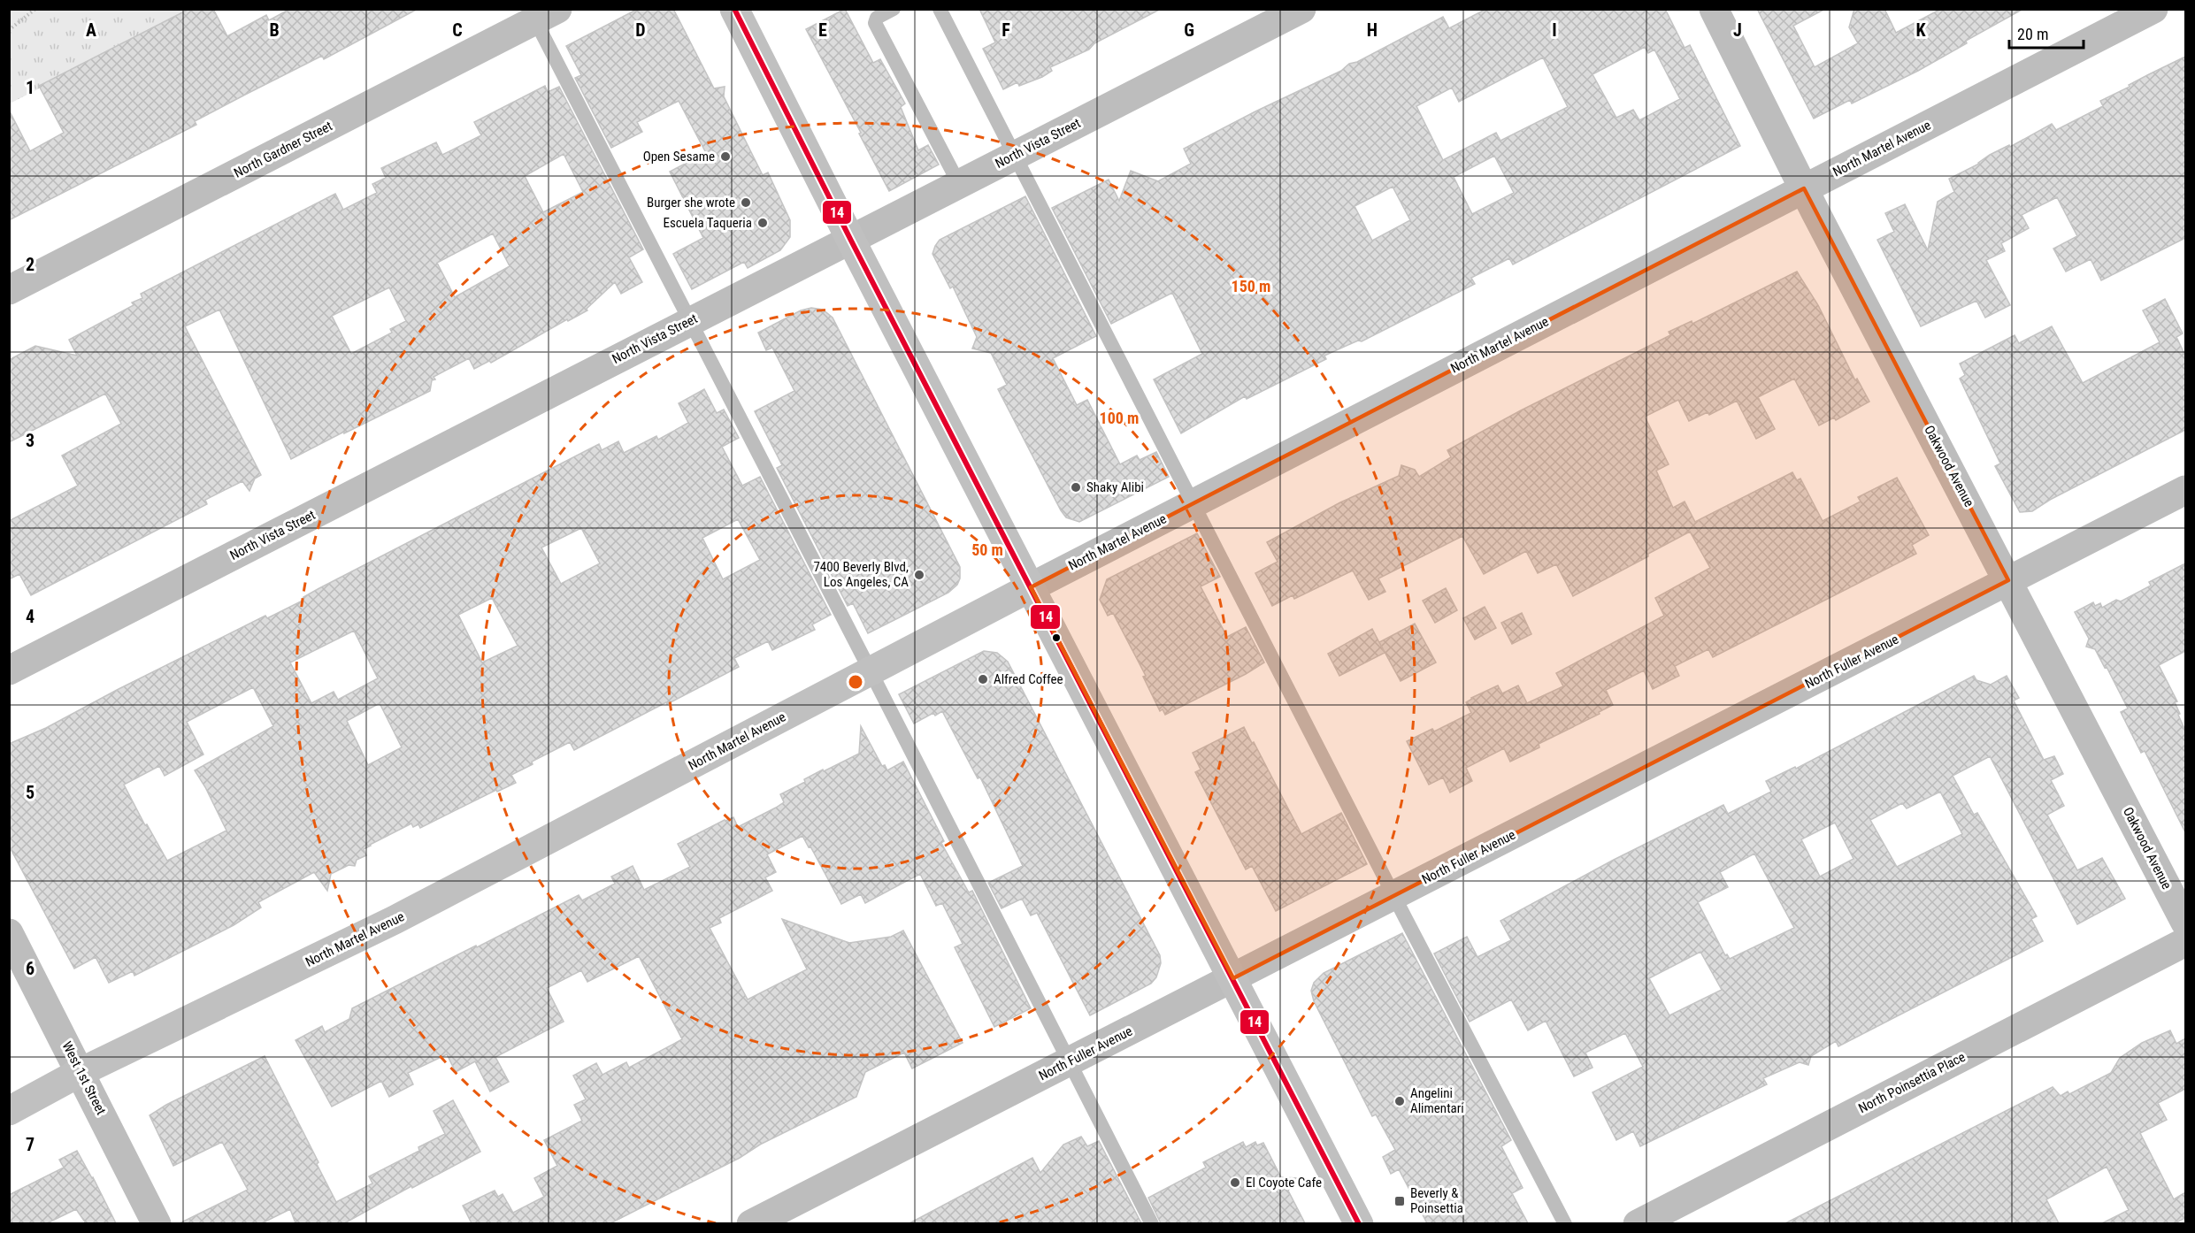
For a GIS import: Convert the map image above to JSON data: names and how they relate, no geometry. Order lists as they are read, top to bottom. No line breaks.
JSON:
{"streets":{"main road":["North Martel Avenue"],"street":["North Vista Street","North Gardner Street","Oakwood Avenue","North Fuller Avenue","West 1st Street","North Poinsettia Place"]},"crossings":[["North Martel Avenue","Oakwood Avenue"],["North Martel Avenue","West 1st Street"],["Oakwood Avenue","North Fuller Avenue"]],"places":{"other":["Open Sesame","Burger she wrote","Escuela Taqueria","Shaky Alibi","7400 Beverly Blvd, Los Angeles, CA","Alfred Coffee","Angelini Alimentari","El Coyote Cafe"],"transit":["Beverly & Poinsettia"]},"lines":["transit line 14"],"scale_bar":"20 m","grid":{"columns":["A","B","C","D","E","F","G","H","I","J","K"],"rows":["1","2","3","4","5","6","7"]},"rings":["150 m","100 m","50 m"]}
